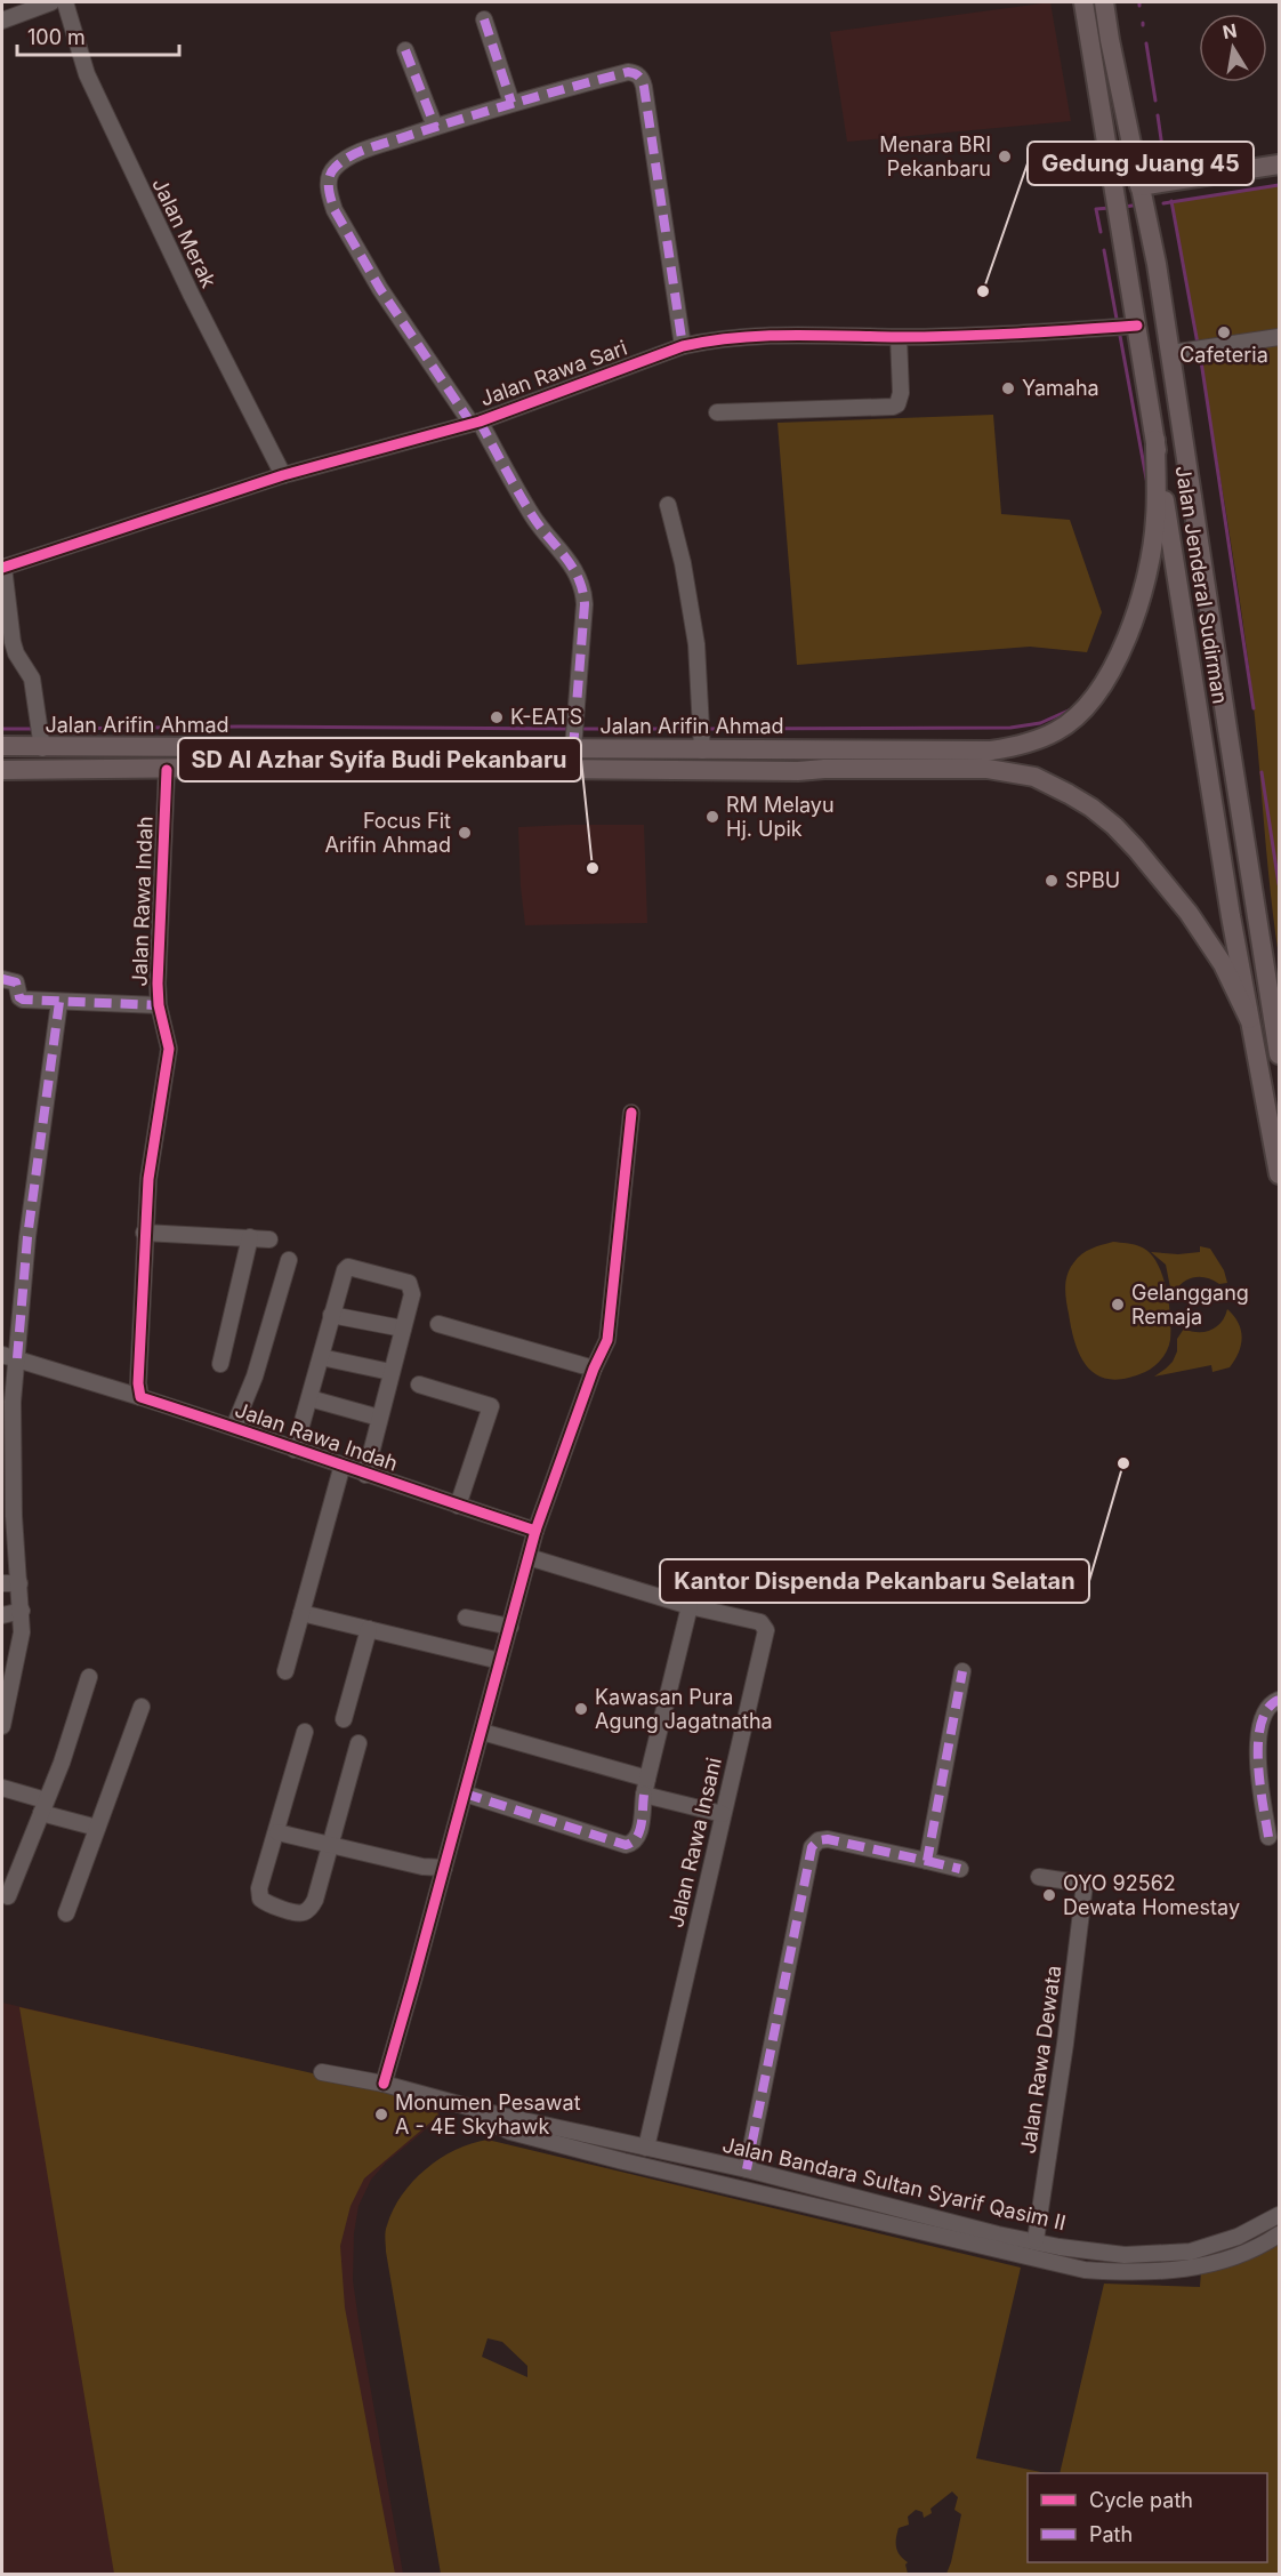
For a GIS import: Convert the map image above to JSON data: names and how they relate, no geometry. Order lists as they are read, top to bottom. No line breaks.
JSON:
{"streets":{"main road":["Jalan Jenderal Sudirman","Jalan Arifin Ahmad"],"street":["Jalan Merak","Jalan Rawa Sari","Jalan Rawa Indah","Jalan Rawa Insani","Jalan Rawa Dewata","Jalan Bandara Sultan Syarif Qasim II"]},"crossings":[["Jalan Merak","Jalan Rawa Sari"],["Jalan Rawa Sari","Jalan Jenderal Sudirman"],["Jalan Jenderal Sudirman","Jalan Arifin Ahmad"],["Jalan Arifin Ahmad","Jalan Rawa Indah"],["Jalan Rawa Insani","Jalan Bandara Sultan Syarif Qasim II"],["Jalan Rawa Dewata","Jalan Bandara Sultan Syarif Qasim II"]],"places":["Menara BRI Pekanbaru","Gedung Juang 45","Cafeteria","Yamaha","K-EATS","RM Melayu Hj. Upik","Focus Fit Arifin Ahmad","SD Al Azhar Syifa Budi Pekanbaru","SPBU","Gelanggang Remaja","Kantor Dispenda Pekanbaru Selatan","Kawasan Pura Agung Jagatnatha","OYO 92562 Dewata Homestay","Monumen Pesawat A - 4E Skyhawk"],"legend":["Cycle path","Path"],"scale_bar":"100 m","north":"top"}
